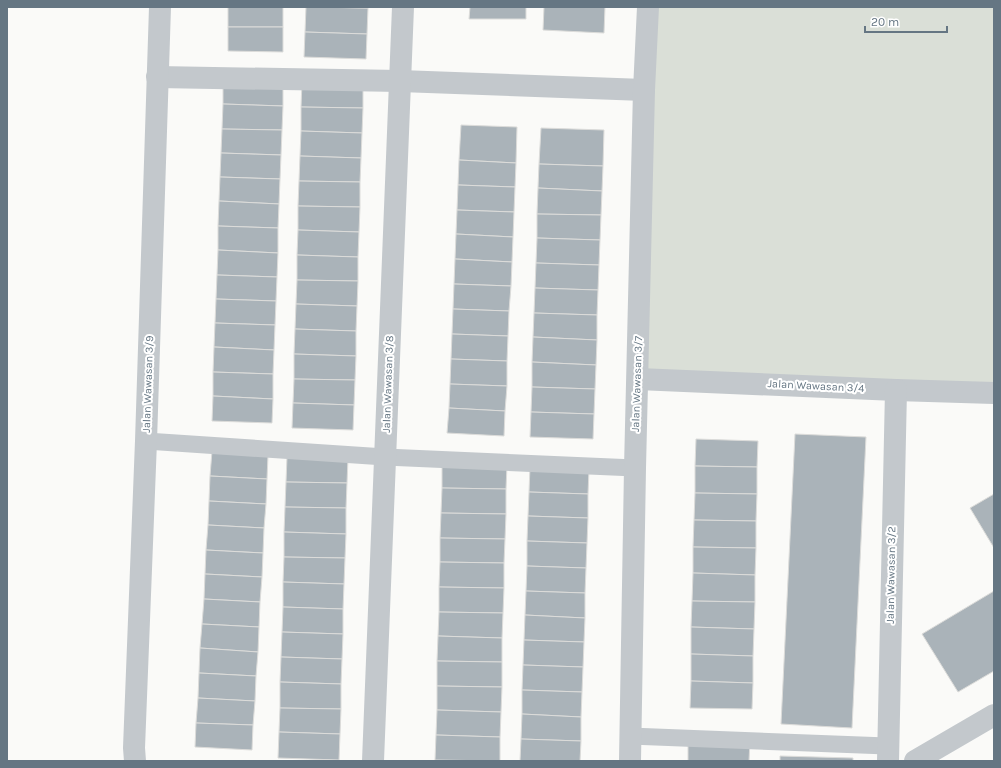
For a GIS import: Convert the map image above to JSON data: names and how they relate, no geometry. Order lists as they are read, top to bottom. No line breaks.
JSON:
{"streets":{"street":["Jalan Wawasan 3/9","Jalan Wawasan 3/8","Jalan Wawasan 3/7","Jalan Wawasan 3/4","Jalan Wawasan 3/2"]},"crossings":[["Jalan Wawasan 3/7","Jalan Wawasan 3/4"],["Jalan Wawasan 3/4","Jalan Wawasan 3/2"]],"scale_bar":"20 m"}
